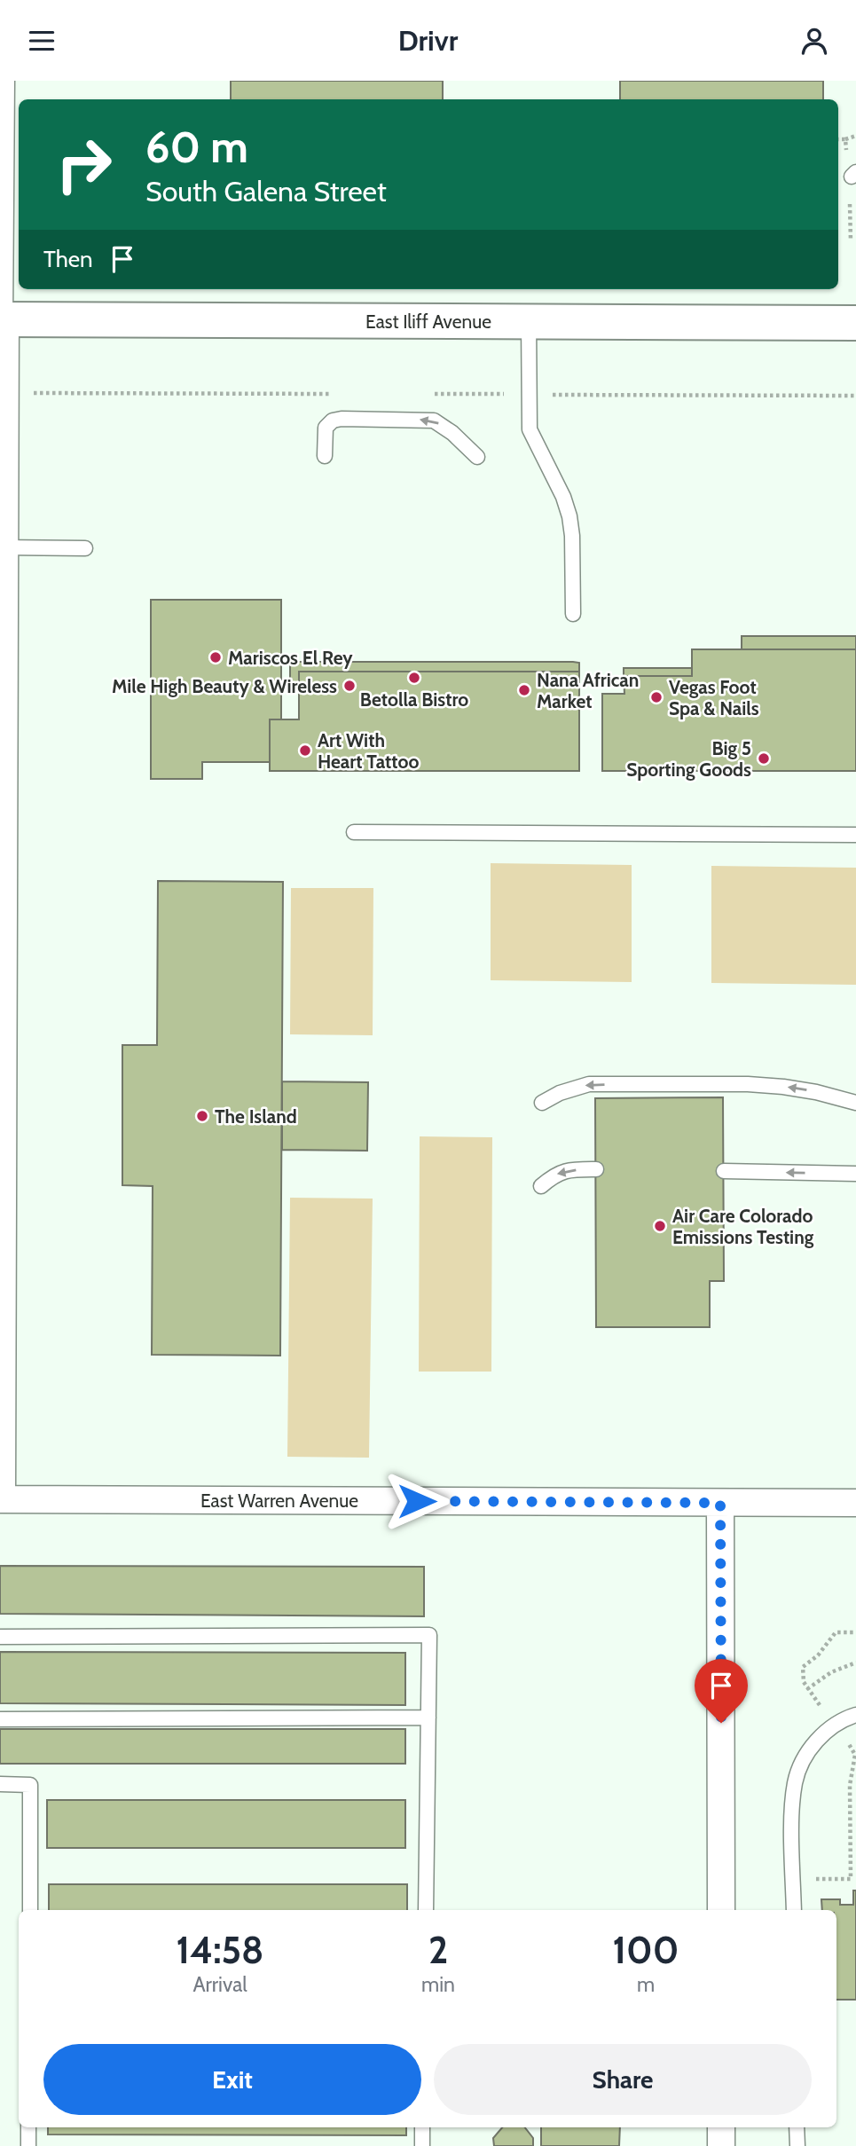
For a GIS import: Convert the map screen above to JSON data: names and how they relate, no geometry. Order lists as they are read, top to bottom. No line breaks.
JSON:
{"streets":{"main road":["East Iliff Avenue"],"street":["East Warren Avenue"]},"places":["Mariscos El Rey","Betolla Bistro","Mile High Beauty & Wireless","Nana African Market","Vegas Foot Spa & Nails","Art With Heart Tattoo","Big 5 Sporting Goods","The Island","Air Care Colorado Emissions Testing"],"page":{"header":"Drivr","turn":["60 m","South Galena Street"],"then":"Then","eta":["14:58","Arrival","2","min","100","m"],"buttons":["Exit","Share"]}}
